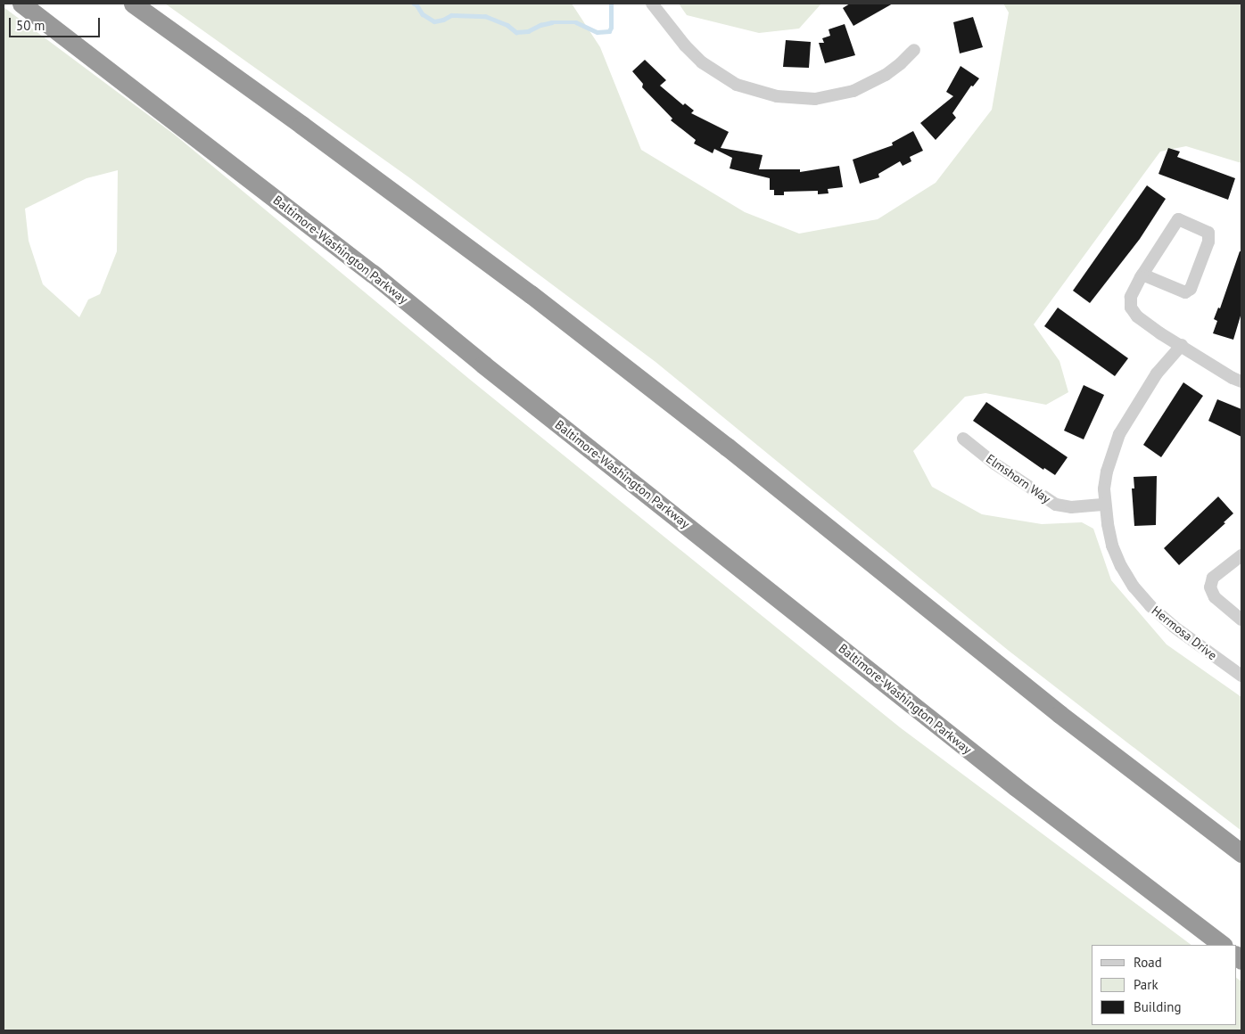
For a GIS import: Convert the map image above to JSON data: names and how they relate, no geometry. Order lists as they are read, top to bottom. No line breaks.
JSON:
{"streets":{"highway":["Baltimore-Washington Parkway"],"street":["Elmshorn Way","Hermosa Drive"]},"crossings":[["Elmshorn Way","Hermosa Drive"]],"legend":["Road","Park","Building"],"scale_bar":"50 m"}
